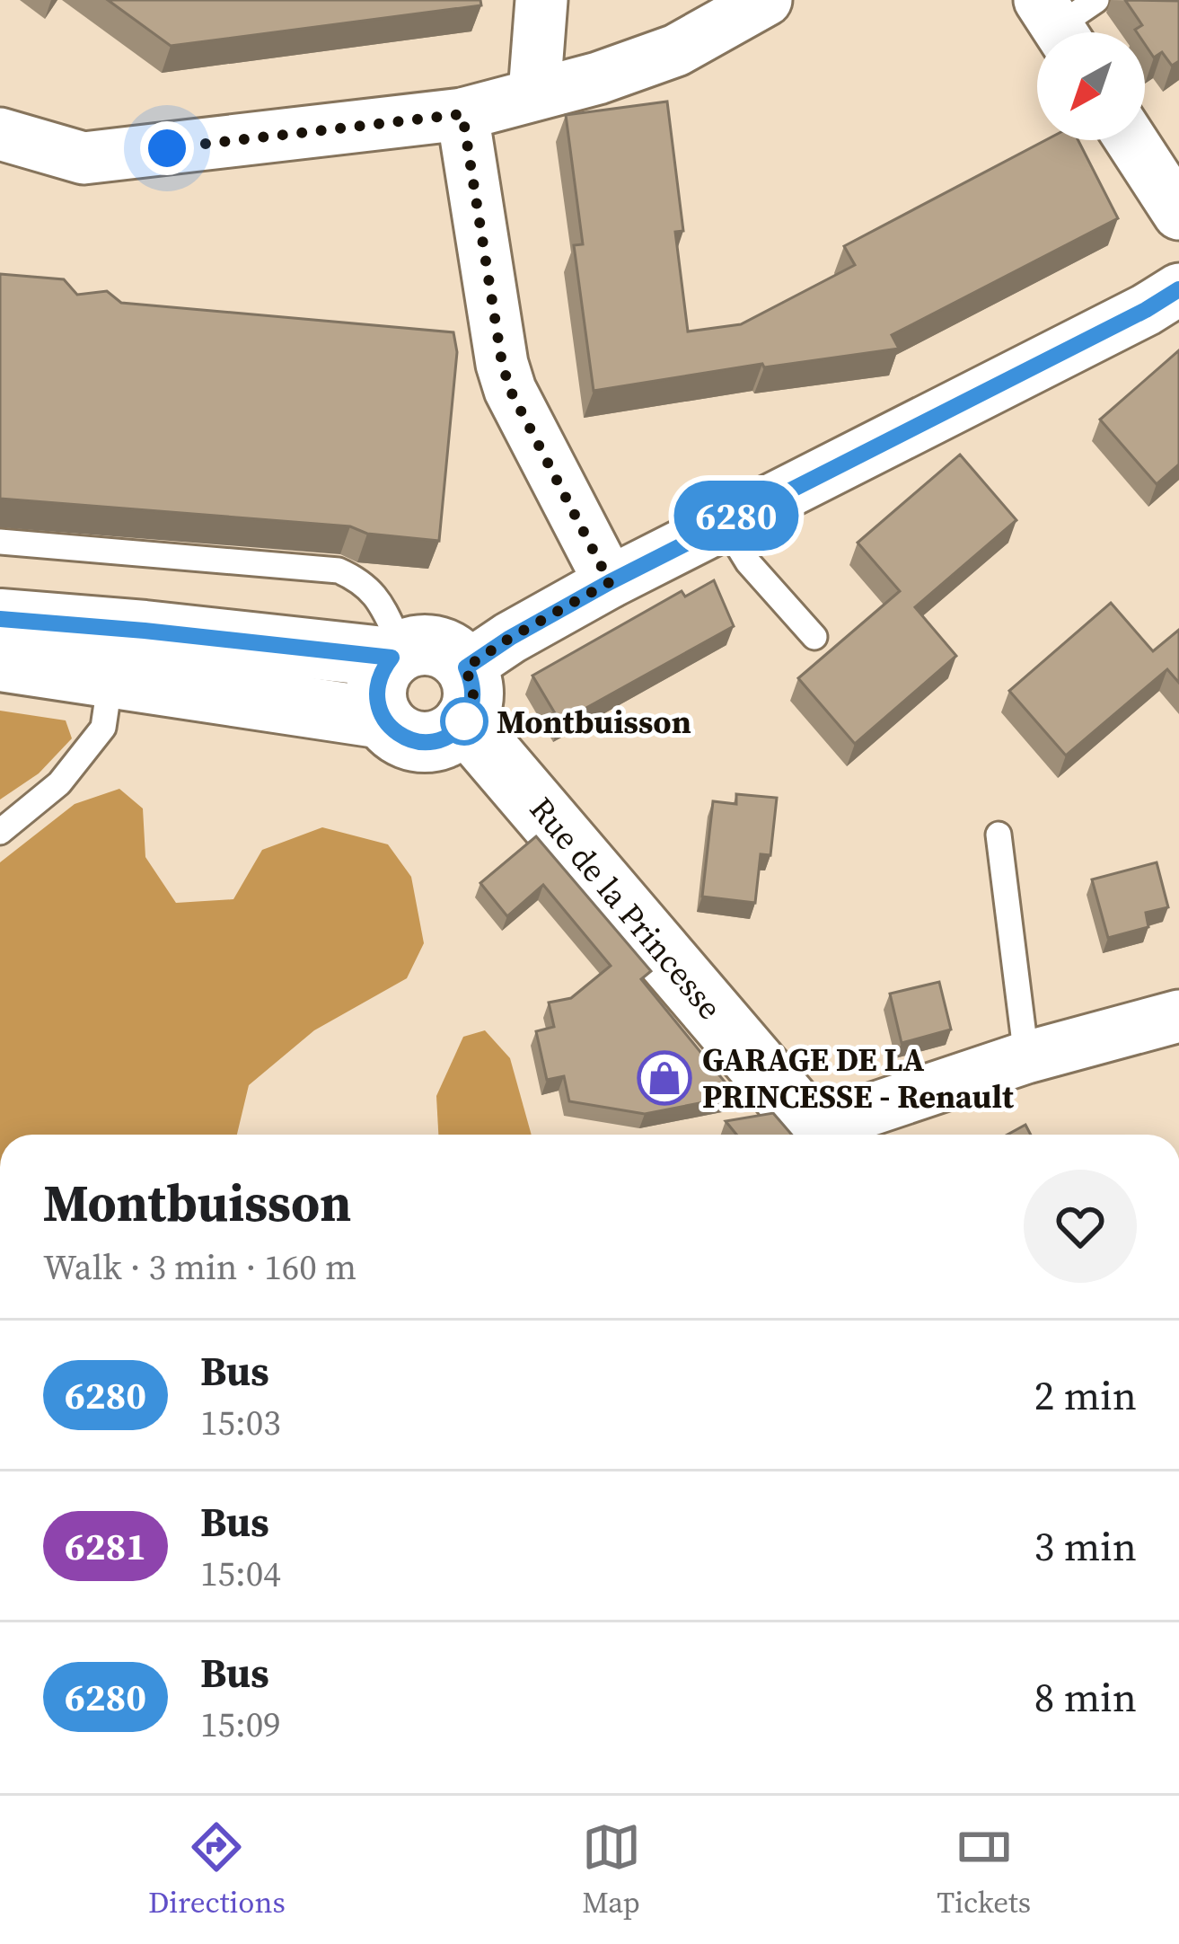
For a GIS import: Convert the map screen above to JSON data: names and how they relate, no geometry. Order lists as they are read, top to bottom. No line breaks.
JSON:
{"streets":{"street":["Rue de la Princesse"]},"places":{"other":["Montbuisson"],"shop":["GARAGE DE LA PRINCESSE - Renault"]},"lines":["bus line 6280"],"north":"bottom left","page":{"on_map":"6280","heading":["Montbuisson","Walk · 3 min · 160 m"],"list":[{"mark":"6280","name":"Bus","note":"15:03","value":"2 min"},{"mark":"6281","name":"Bus","note":"15:04","value":"3 min"},{"mark":"6280","name":"Bus","note":"15:09","value":"8 min"}],"tabs":["Directions","Map","Tickets"]}}
